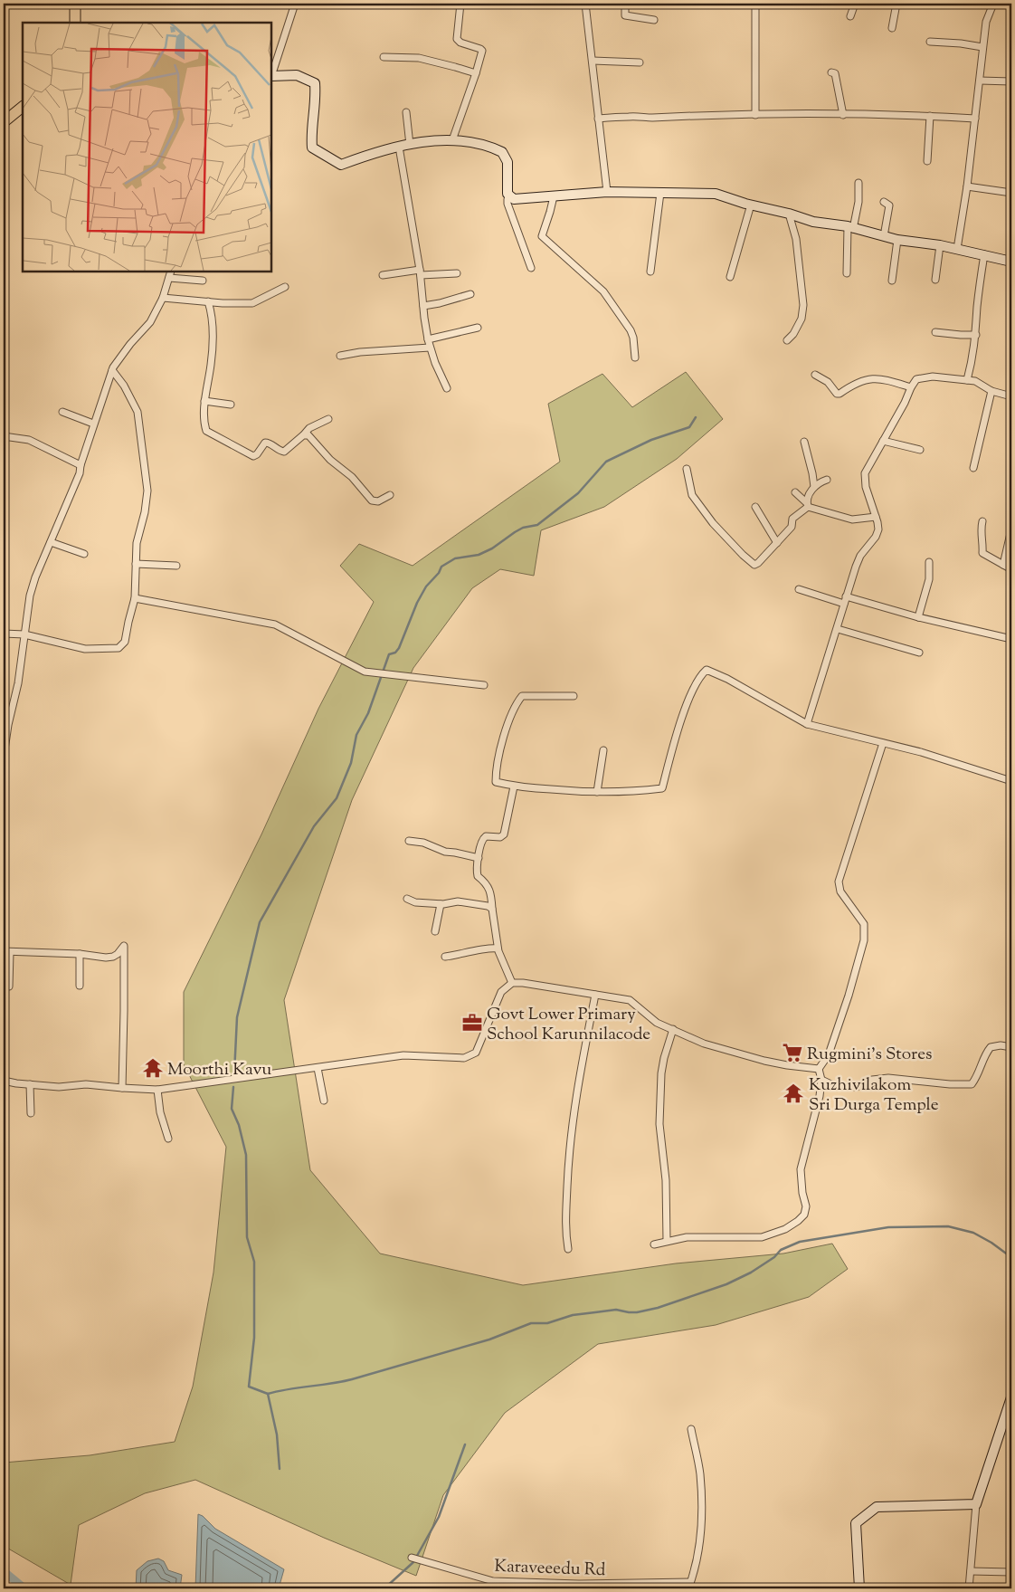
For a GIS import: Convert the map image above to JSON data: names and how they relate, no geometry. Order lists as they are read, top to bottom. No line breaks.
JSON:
{"streets":{"street":["Karaveeedu Rd"]},"places":{"office":["Govt Lower Primary School Karunnilacode"],"supermarket":["Rugmini's Stores"],"temple":["Moorthi Kavu","Kuzhivilakom Sri Durga Temple"]}}
